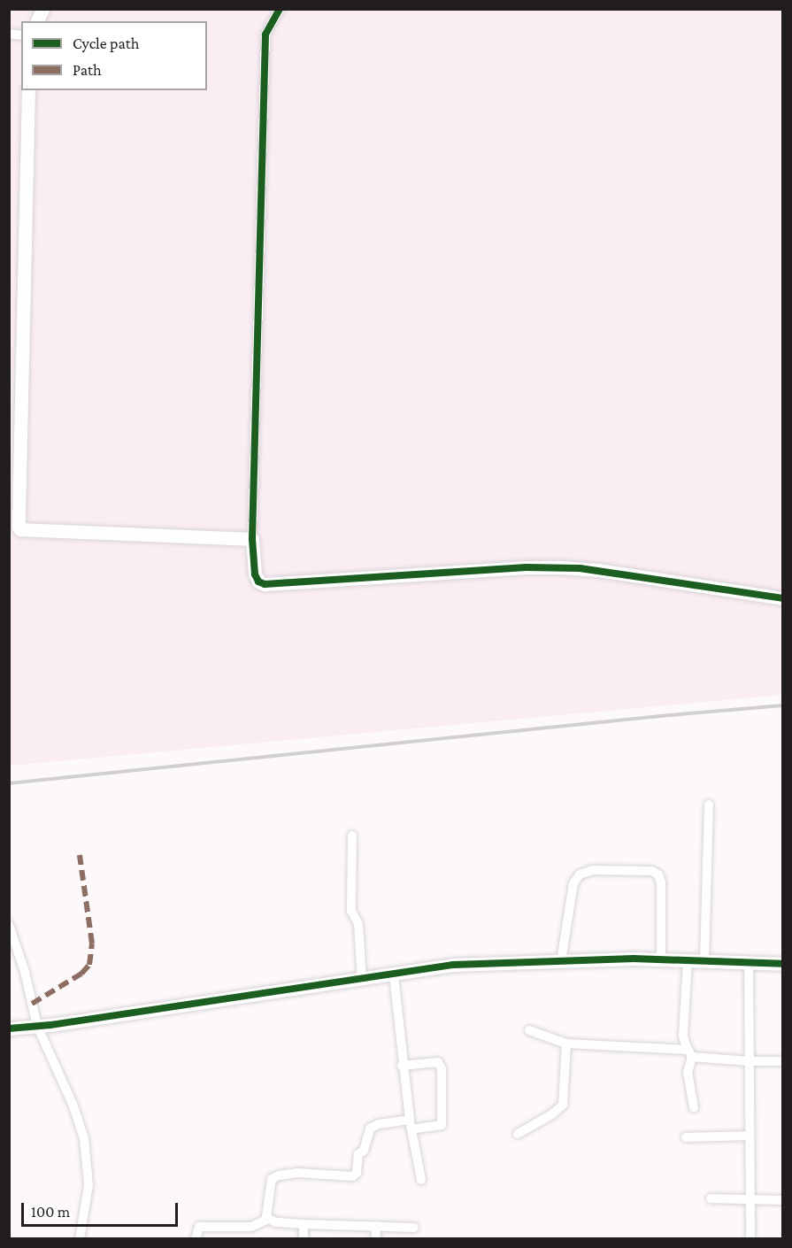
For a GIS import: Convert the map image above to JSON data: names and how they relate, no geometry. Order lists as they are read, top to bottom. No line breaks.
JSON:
{"legend":["Cycle path","Path"],"scale_bar":"100 m"}
